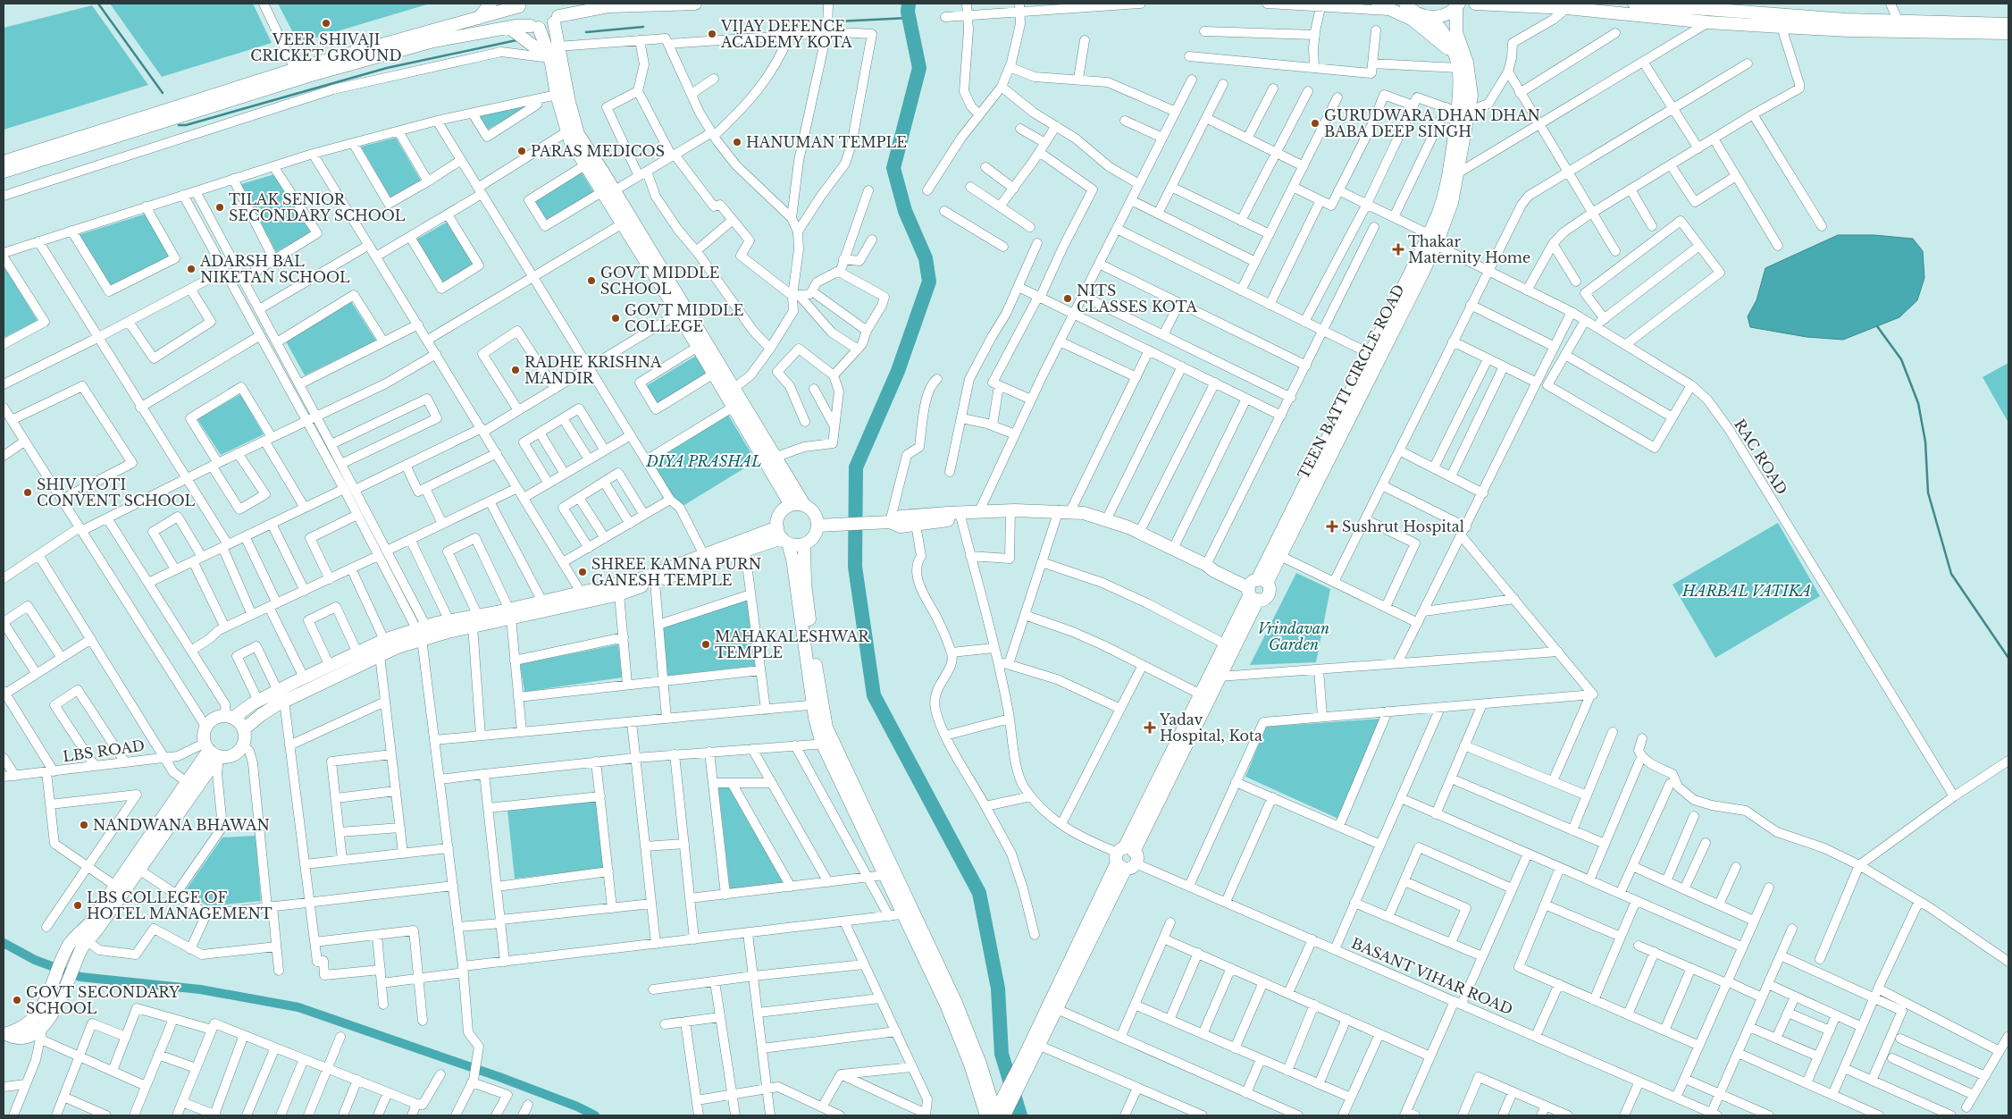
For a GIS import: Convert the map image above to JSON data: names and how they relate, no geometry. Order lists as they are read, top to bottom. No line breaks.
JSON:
{"streets":{"street":["TEEN BATTI CIRCLE ROAD","RAC ROAD","LBS ROAD","BASANT VIHAR ROAD"]},"crossings":[["TEEN BATTI CIRCLE ROAD","RAC ROAD"]],"parks":["DIYA PRASHAL","HARBAL VATIKA","Vrindavan Garden"],"places":{"other":["VEER SHIVAJI CRICKET GROUND","VIJAY DEFENCE ACADEMY KOTA","GURUDWARA DHAN DHAN BABA DEEP SINGH","HANUMAN TEMPLE","PARAS MEDICOS","TILAK SENIOR SECONDARY SCHOOL","ADARSH BAL NIKETAN SCHOOL","GOVT MIDDLE SCHOOL","NITS CLASSES KOTA","GOVT MIDDLE COLLEGE","RADHE KRISHNA MANDIR","SHIV JYOTI CONVENT SCHOOL","SHREE KAMNA PURN GANESH TEMPLE","MAHAKALESHWAR TEMPLE","NANDWANA BHAWAN","LBS COLLEGE OF HOTEL MANAGEMENT","GOVT SECONDARY SCHOOL"],"health":["Thakar Maternity Home","Sushrut Hospital","Yadav Hospital, Kota"]}}
